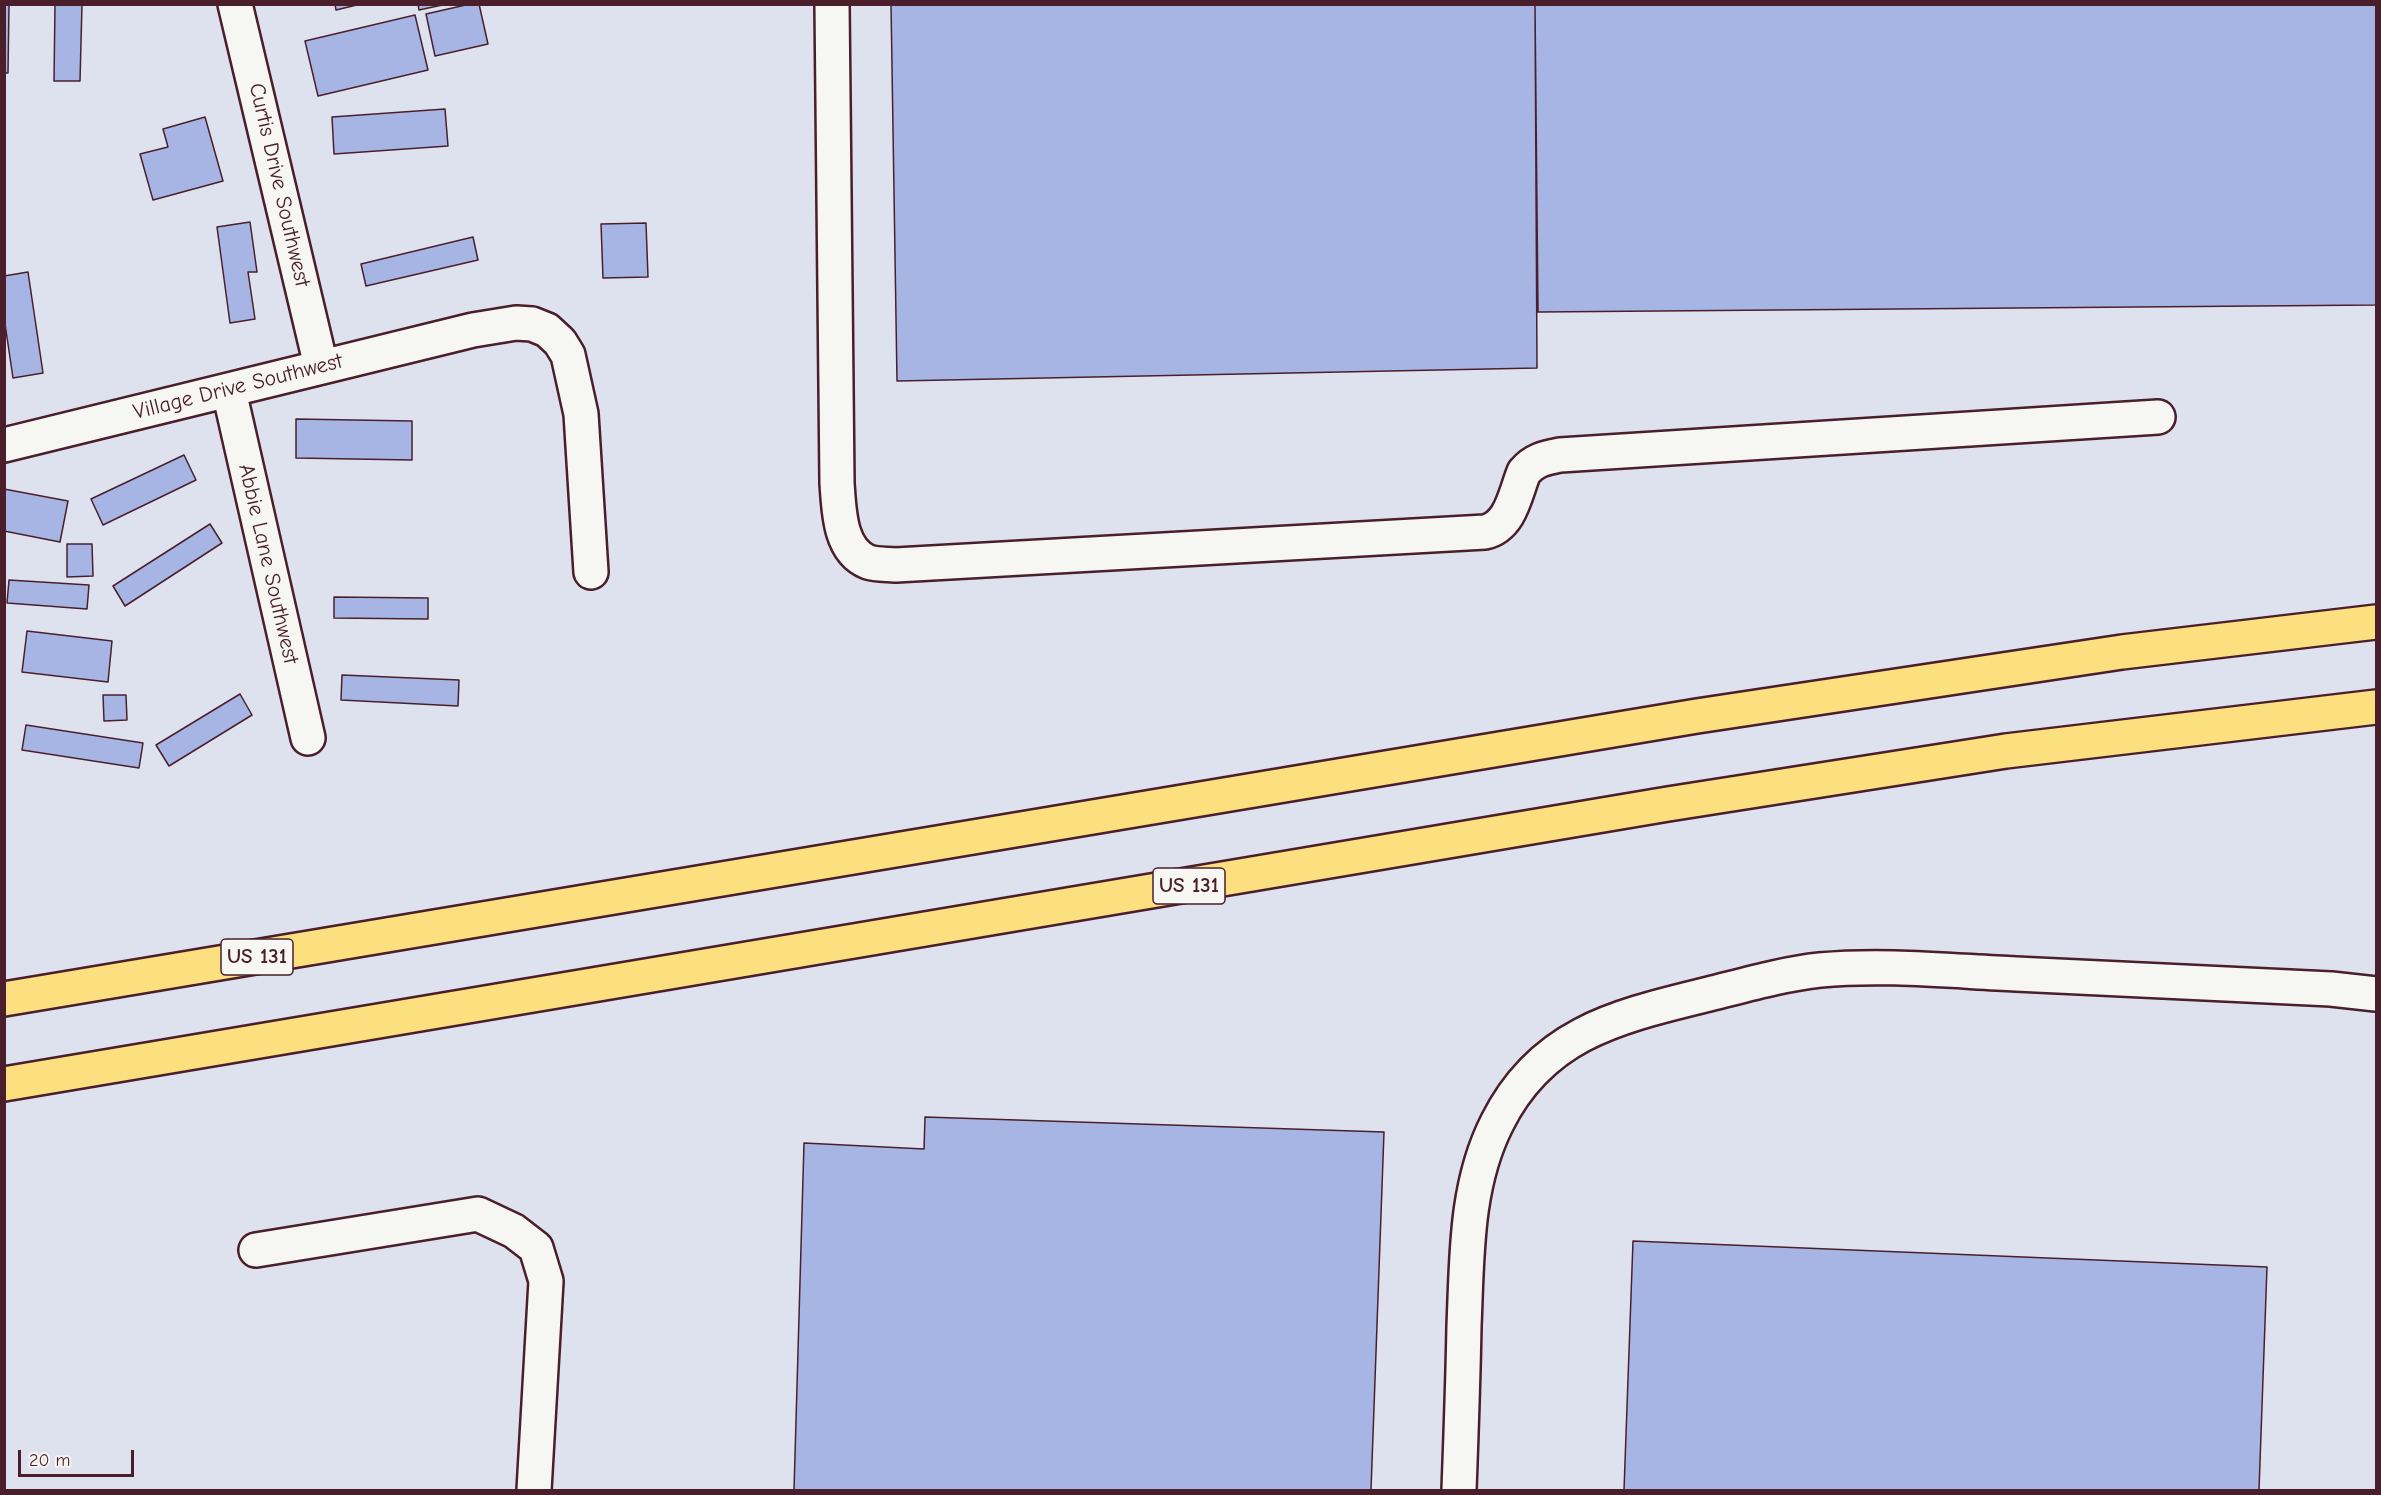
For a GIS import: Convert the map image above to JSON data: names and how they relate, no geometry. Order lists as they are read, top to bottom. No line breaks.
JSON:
{"streets":{"highway":["US 131"],"street":["Curtis Drive Southwest","Village Drive Southwest","Abbie Lane Southwest"]},"crossings":[["Curtis Drive Southwest","Village Drive Southwest"],["Village Drive Southwest","Abbie Lane Southwest"]],"scale_bar":"20 m"}
